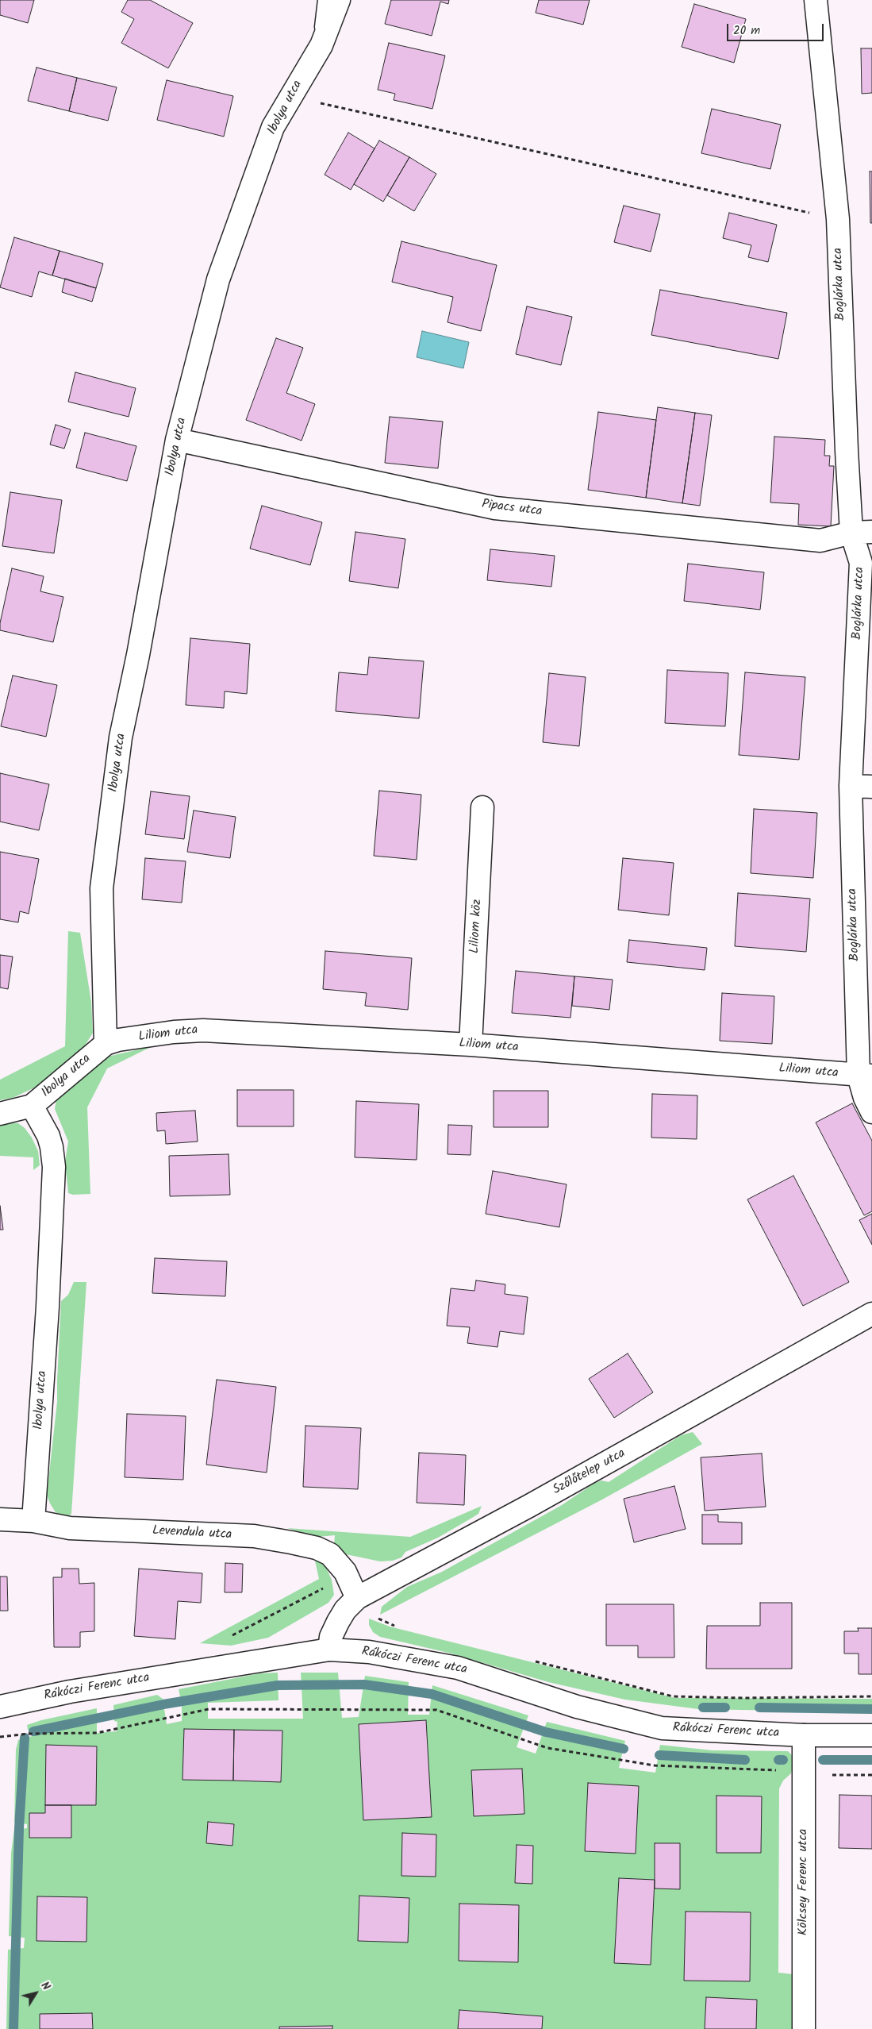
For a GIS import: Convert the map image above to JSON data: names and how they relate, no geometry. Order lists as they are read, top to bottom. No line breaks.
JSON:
{"streets":{"street":["Ibolya utca","Boglárka utca","Pipacs utca","Liliom köz","Liliom utca","Szőlőtelep utca","Levendula utca","Rákóczi Ferenc utca","Kölcsey Ferenc utca"]},"crossings":[["Ibolya utca","Pipacs utca"],["Ibolya utca","Liliom utca"],["Ibolya utca","Levendula utca"],["Boglárka utca","Pipacs utca"],["Boglárka utca","Liliom utca"],["Liliom köz","Liliom utca"],["Szőlőtelep utca","Levendula utca"],["Szőlőtelep utca","Rákóczi Ferenc utca"],["Rákóczi Ferenc utca","Kölcsey Ferenc utca"]],"scale_bar":"20 m","north":"top right"}
